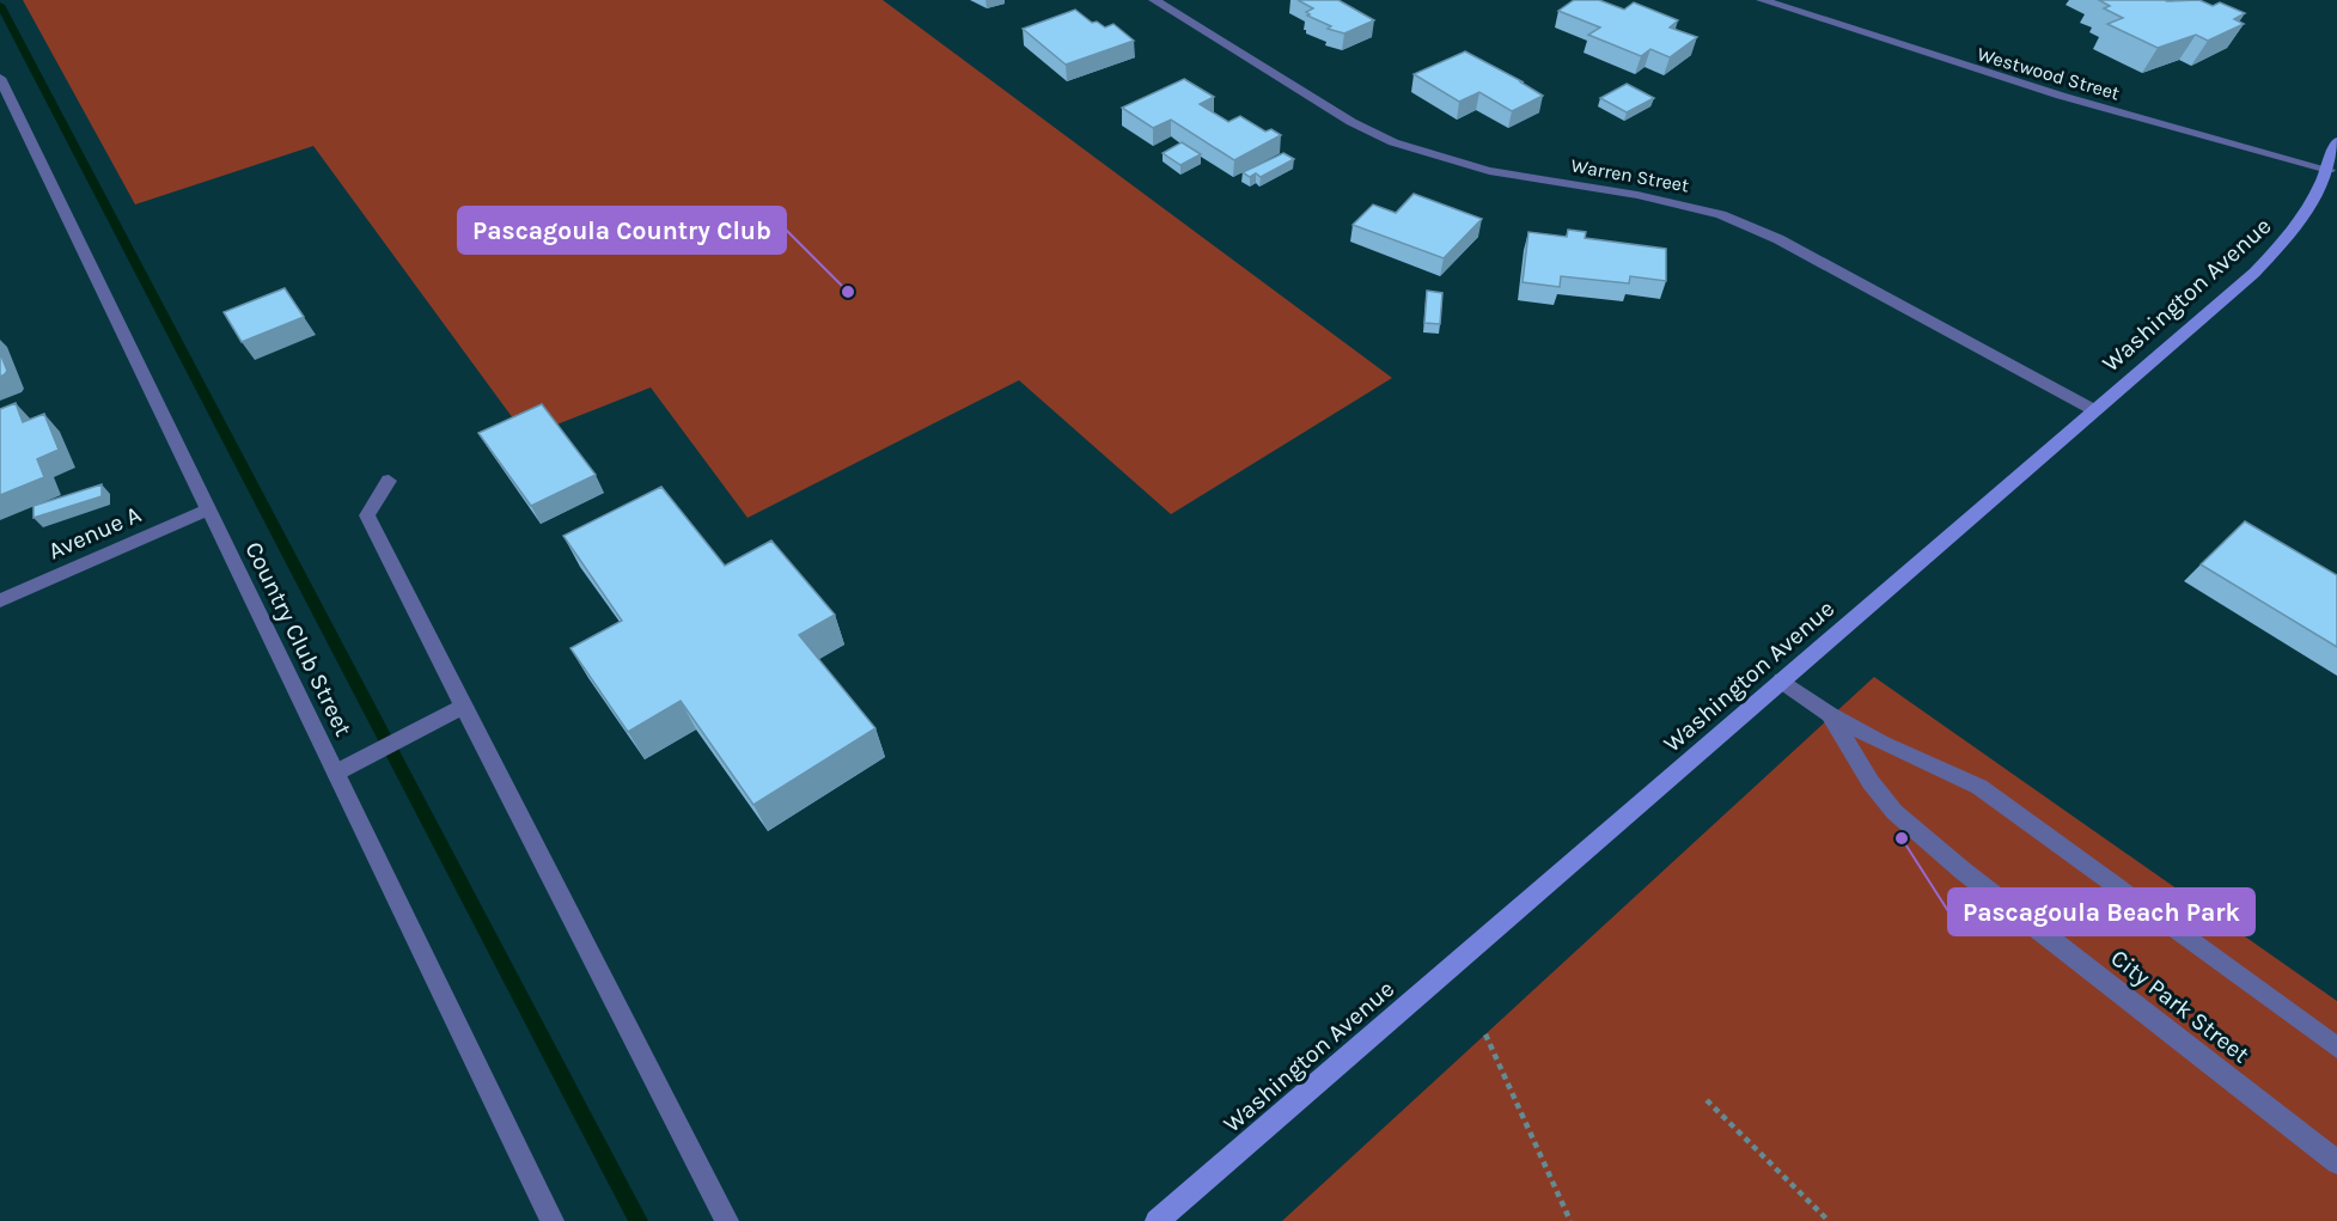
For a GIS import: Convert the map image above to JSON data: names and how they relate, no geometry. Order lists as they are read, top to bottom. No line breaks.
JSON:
{"streets":{"street":["Westwood Street","Warren Street","Washington Avenue","Avenue A","Country Club Street","City Park Street"]},"crossings":[["Westwood Street","Washington Avenue"],["Warren Street","Washington Avenue"],["Washington Avenue","City Park Street"],["Avenue A","Country Club Street"]],"places":["Pascagoula Country Club","Pascagoula Beach Park"]}
